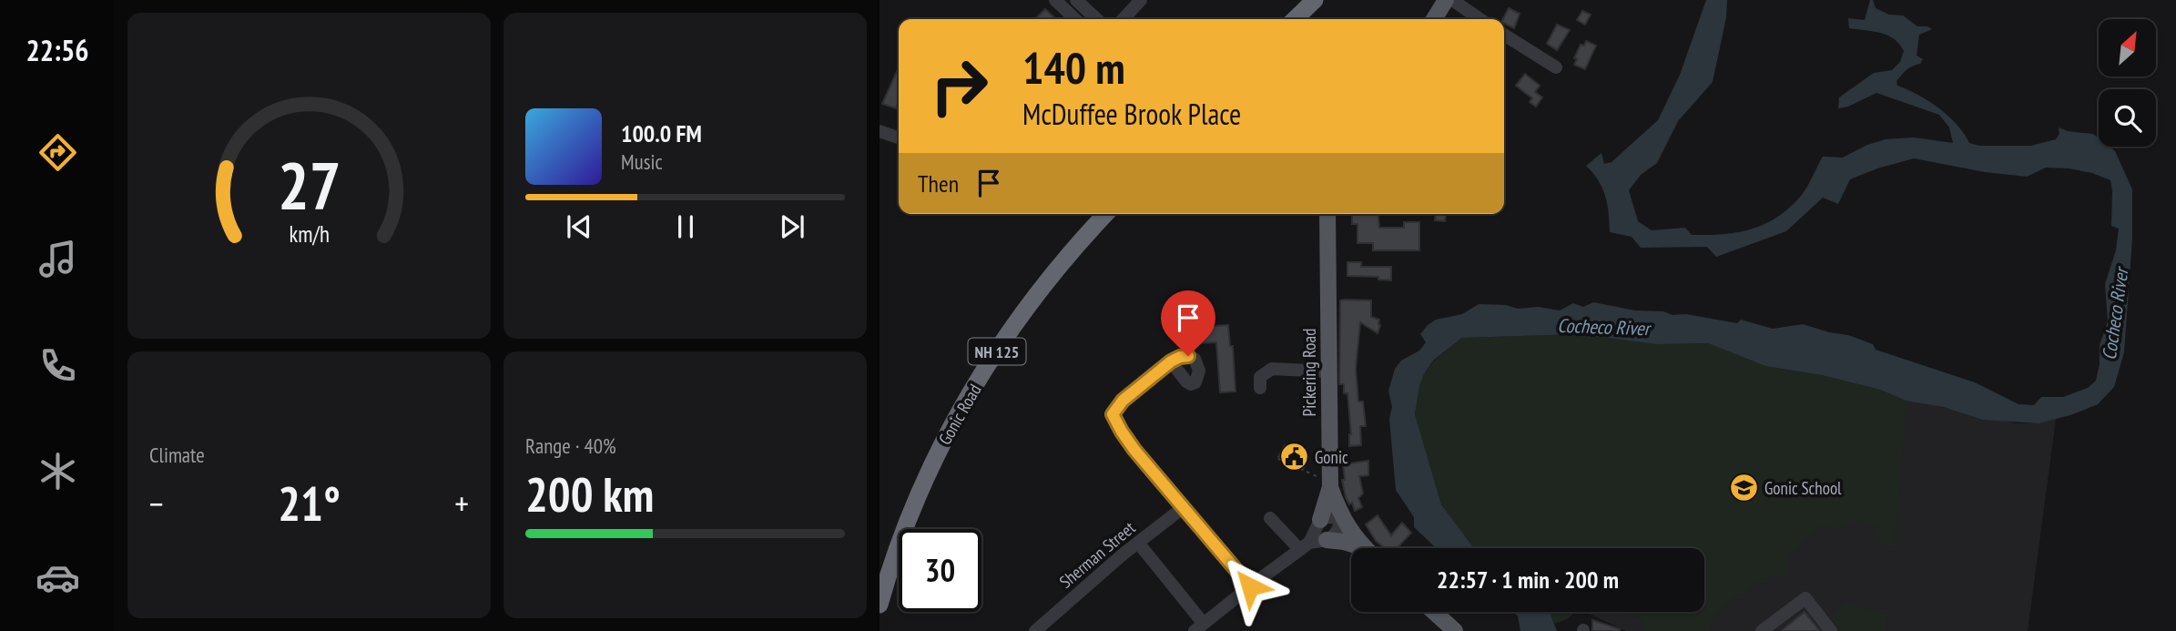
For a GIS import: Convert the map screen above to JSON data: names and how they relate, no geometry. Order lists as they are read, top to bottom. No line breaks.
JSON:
{"streets":{"highway":["NH 125","Gonic Road"],"main road":["Pickering Road"],"street":["Sherman Street"]},"water":["Cocheco River"],"places":{"public building":["Gonic"],"school or university":["Gonic School"]},"north":"top right","page":{"tabs":"22:56","turn":["140 m","McDuffee Brook Place"],"song":["100.0 FM","Music"],"then":"Then","tile":["Climate",["Range · 40%","200 km"]],"heat":["−","21°","+"],"limit":"30","trip":"22:57 · 1 min · 200 m","gauge":["27","km/h"]}}
